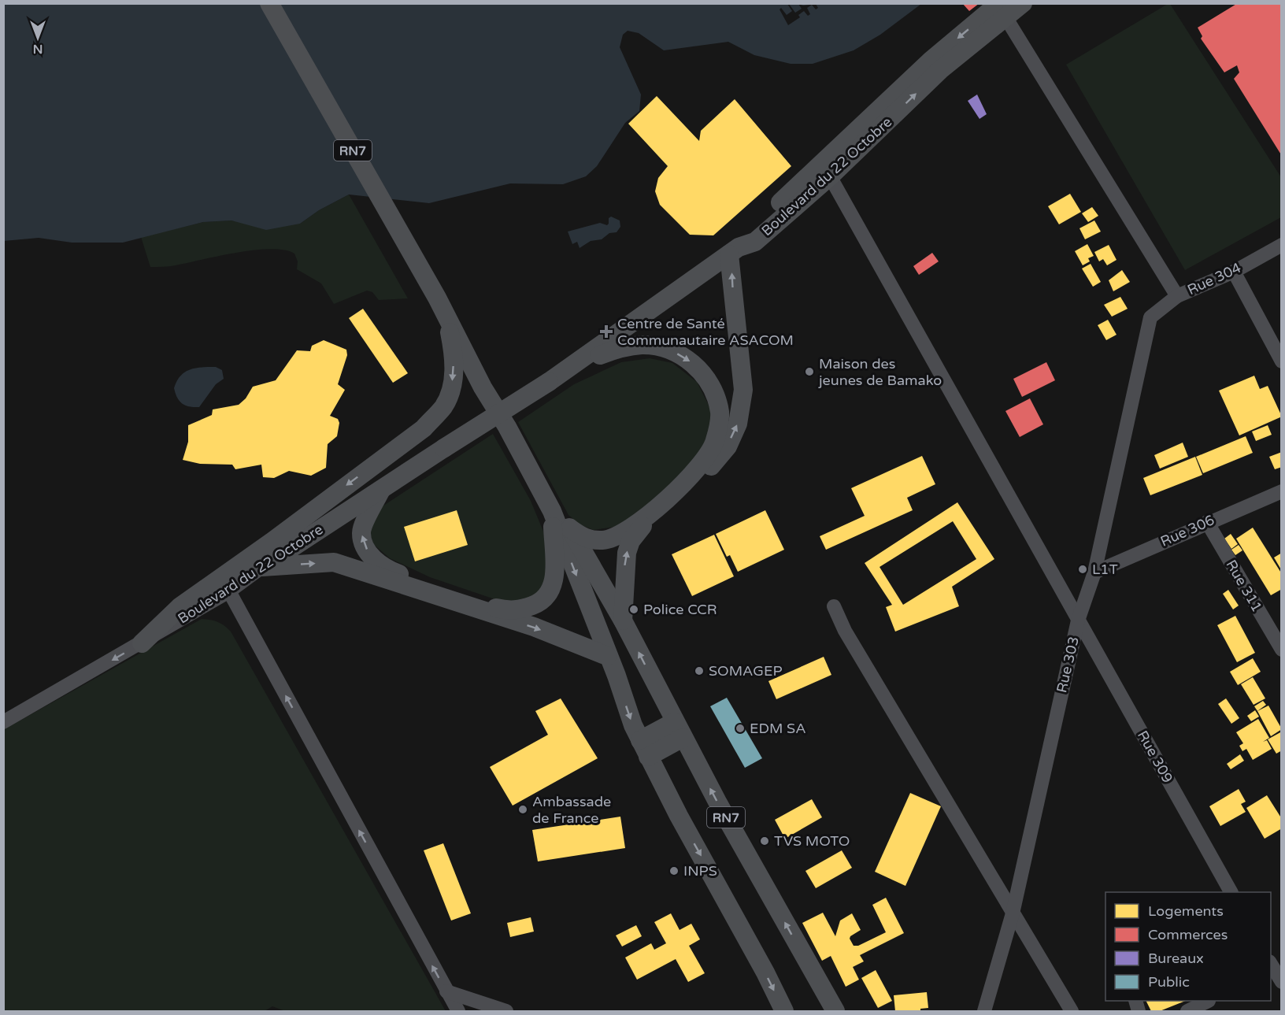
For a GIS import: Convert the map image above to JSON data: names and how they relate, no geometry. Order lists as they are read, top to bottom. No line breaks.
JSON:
{"streets":{"main road":["RN7","Boulevard du 22 Octobre"],"street":["Rue 304","Rue 306","Rue 311","Rue 303","Rue 309"]},"crossings":[["Boulevard du 22 Octobre","Rue 309"],["Rue 304","Rue 303"],["Rue 306","Rue 311"],["Rue 306","Rue 303"],["Rue 303","Rue 309"]],"places":{"health":["Centre de Santé Communautaire ASACOM"],"other":["Maison des jeunes de Bamako","L1T","Police CCR","SOMAGEP","EDM SA","Ambassade de France","TVS MOTO","INPS"]},"legend":["Logements","Commerces","Bureaux","Public"],"north":"bottom"}
